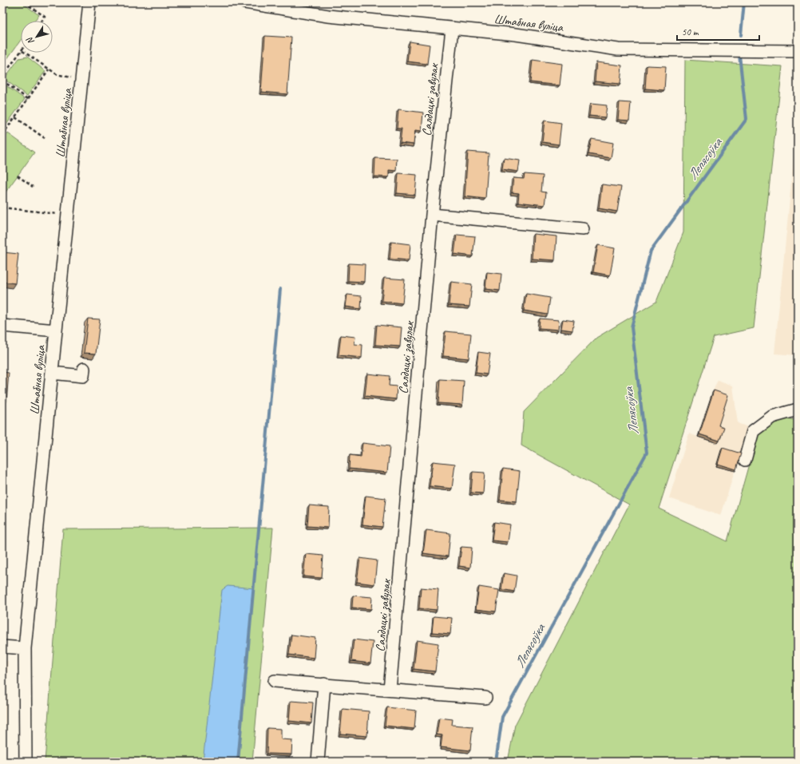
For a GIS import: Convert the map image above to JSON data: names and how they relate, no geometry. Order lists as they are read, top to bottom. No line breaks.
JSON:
{"streets":{"street":["Штабная вуліца","Салдацкі завулак"]},"crossings":[["Штабная вуліца","Салдацкі завулак"]],"water":["Лепясоўка"],"scale_bar":"50 m","north":"bottom left"}
